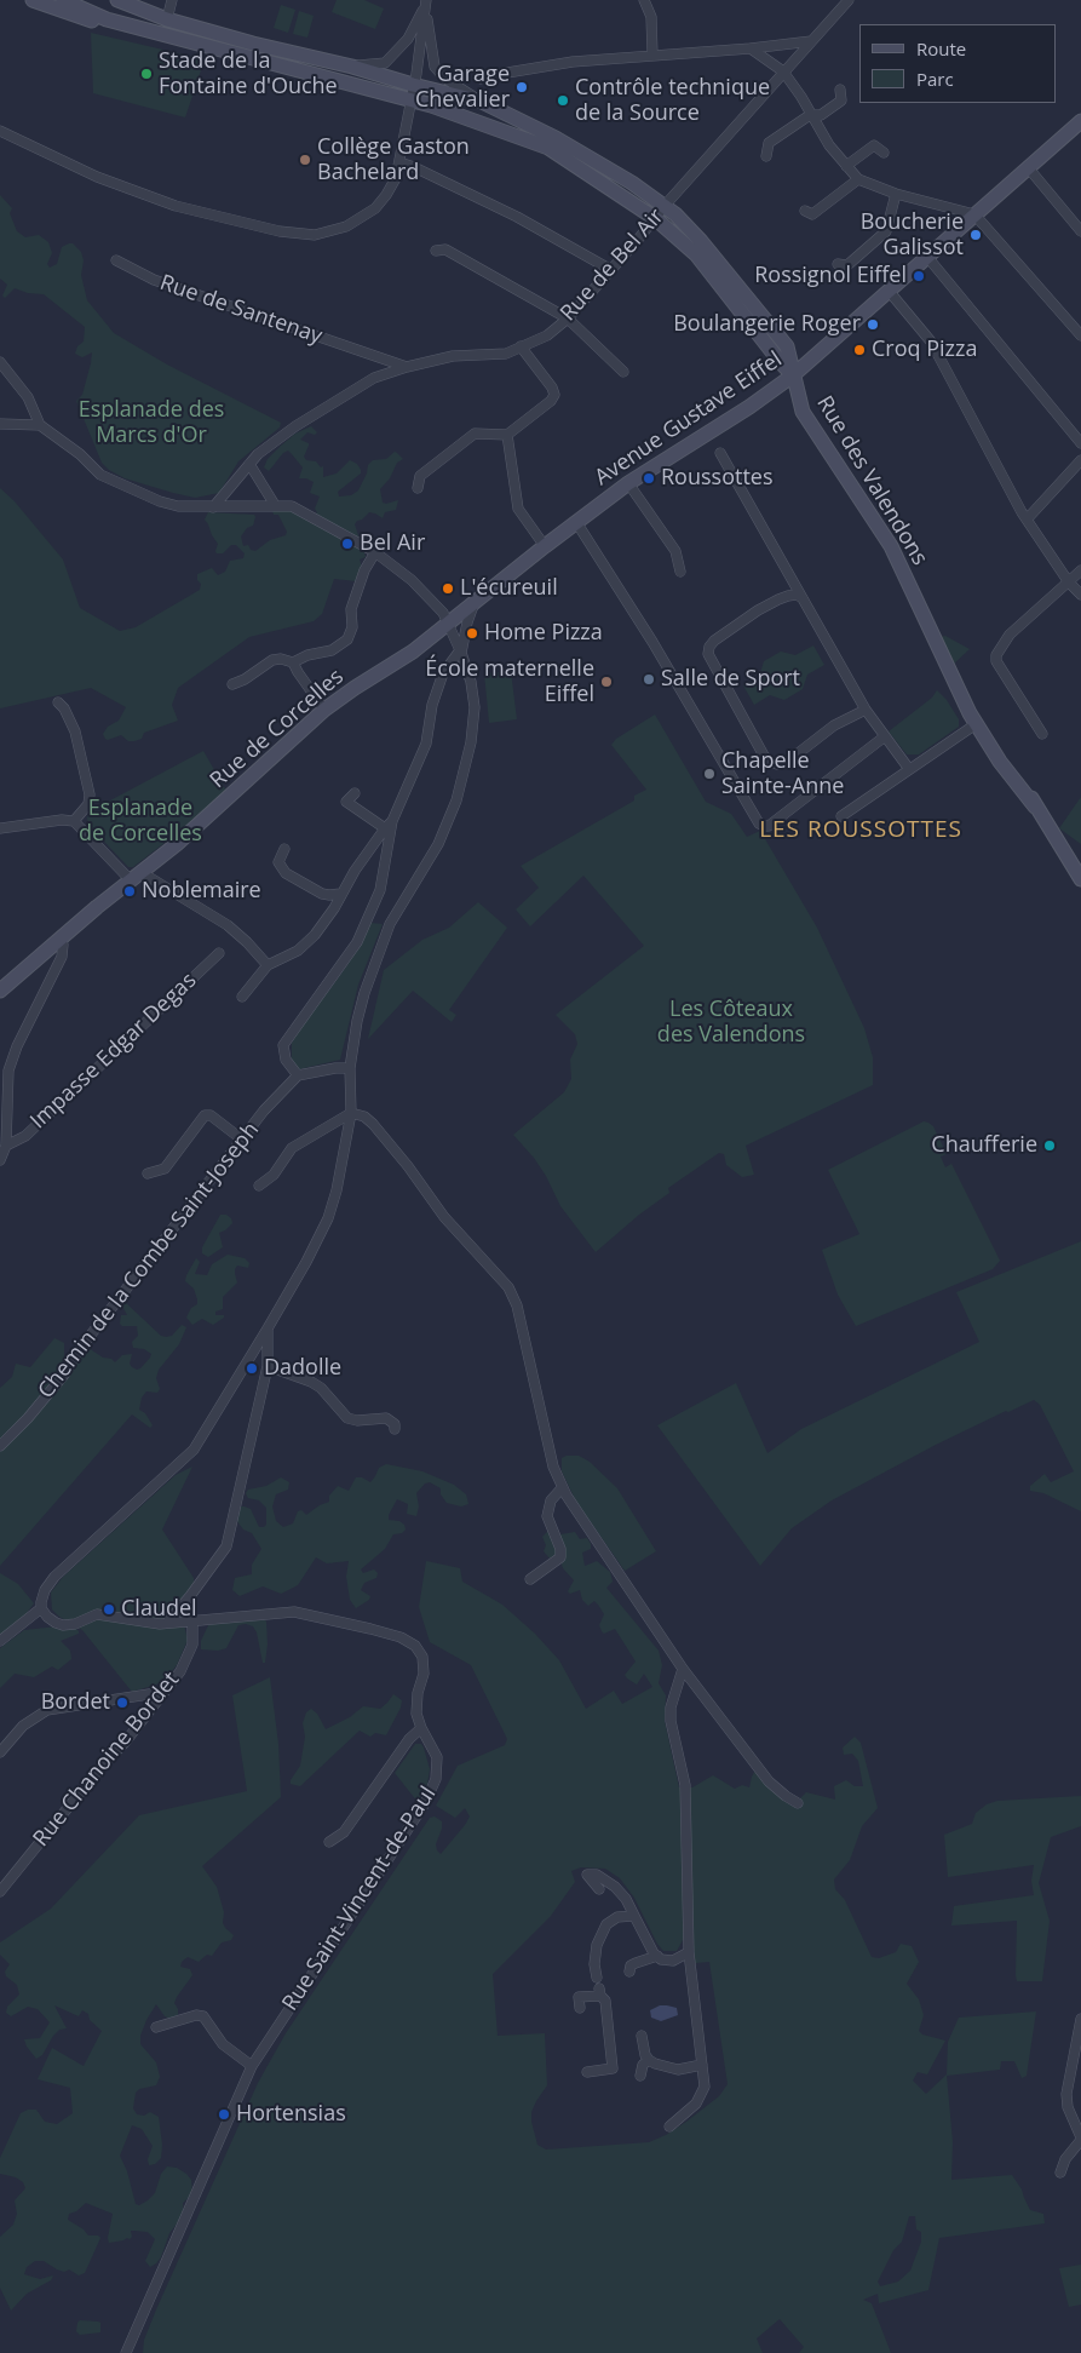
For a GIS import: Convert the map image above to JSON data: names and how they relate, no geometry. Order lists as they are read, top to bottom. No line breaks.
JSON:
{"streets":{"main road":["Avenue Gustave Eiffel","Rue des Valendons","Rue de Corcelles"],"street":["Rue de Bel Air","Rue de Santenay","Impasse Edgar Degas","Chemin de la Combe Saint-Joseph","Rue Chanoine Bordet","Rue Saint-Vincent-de-Paul"]},"crossings":[["Rue de Bel Air","Rue de Santenay"],["Rue de Bel Air","Rue des Valendons"],["Avenue Gustave Eiffel","Rue des Valendons"],["Avenue Gustave Eiffel","Rue de Corcelles"],["Rue Chanoine Bordet","Rue Saint-Vincent-de-Paul"]],"districts":["LES ROUSSOTTES"],"parks":["Esplanade des Marcs d'Or","Esplanade de Corcelles","Les Côteaux des Valendons"],"places":["Stade de la Fontaine d'Ouche","Garage Chevalier","Contrôle technique de la Source","Collège Gaston Bachelard","Boucherie Galissot","Rossignol Eiffel","Boulangerie Roger","Croq Pizza","Roussottes","Bel Air","L'écureuil","Home Pizza","Salle de Sport","École maternelle Eiffel","Chapelle Sainte-Anne","Noblemaire","Chaufferie","Dadolle","Claudel","Bordet","Hortensias"],"legend":["Route","Parc"]}
